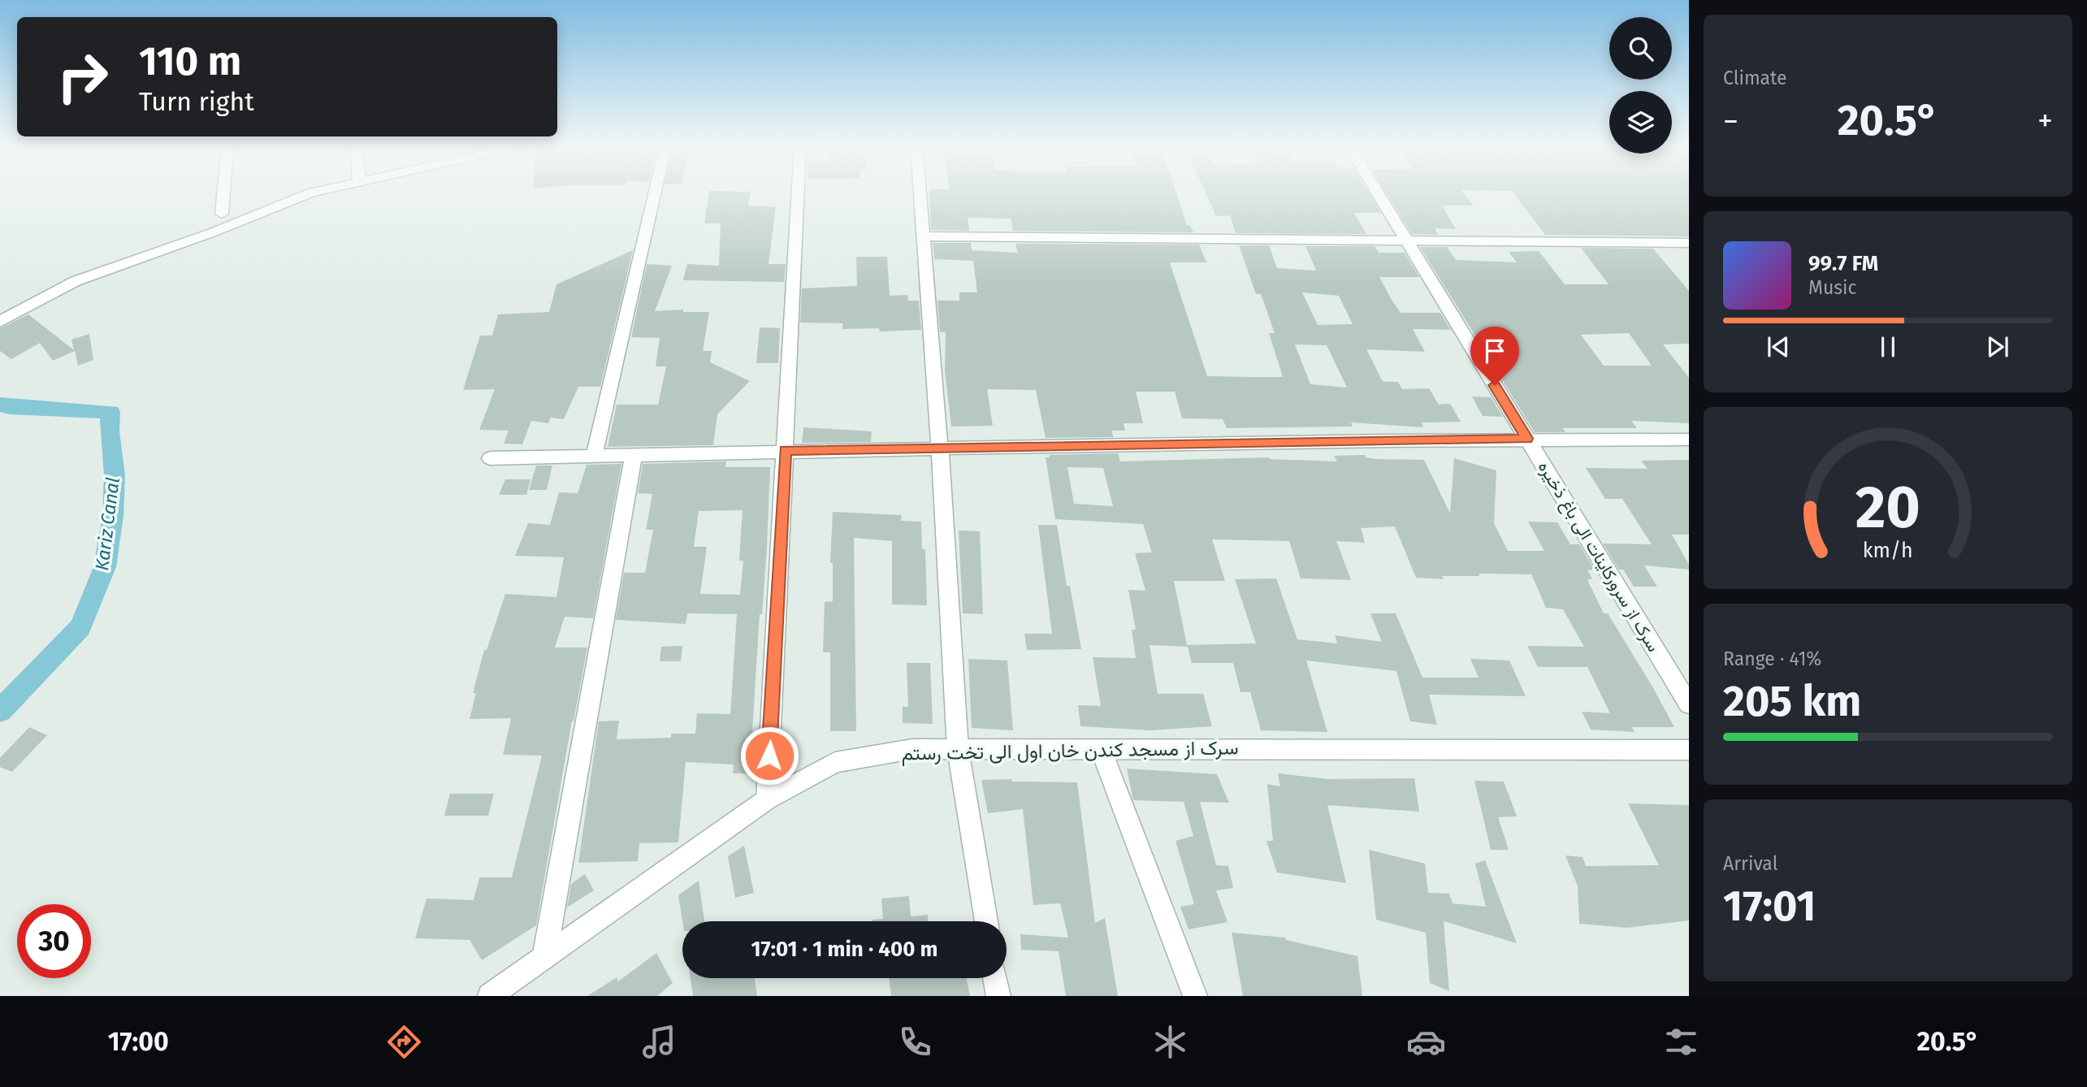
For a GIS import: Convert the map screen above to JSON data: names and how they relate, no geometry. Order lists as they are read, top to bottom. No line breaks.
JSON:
{"streets":{"street":["سرک از سرورکاینات الی باغ ذخیره","سرک از مسجد کندن خان اول الی تخت رستم"]},"water":["Kariz Canal"],"page":{"tile":["Climate",["Range · 41%","205 km"],["Arrival","17:01"]],"turn":["110 m","Turn right"],"heat":["−","20.5°","+"],"song":["99.7 FM","Music"],"limit":"30","trip":"17:01 · 1 min · 400 m","tabs":["17:00","20.5°"],"gauge":["20","km/h"]}}
